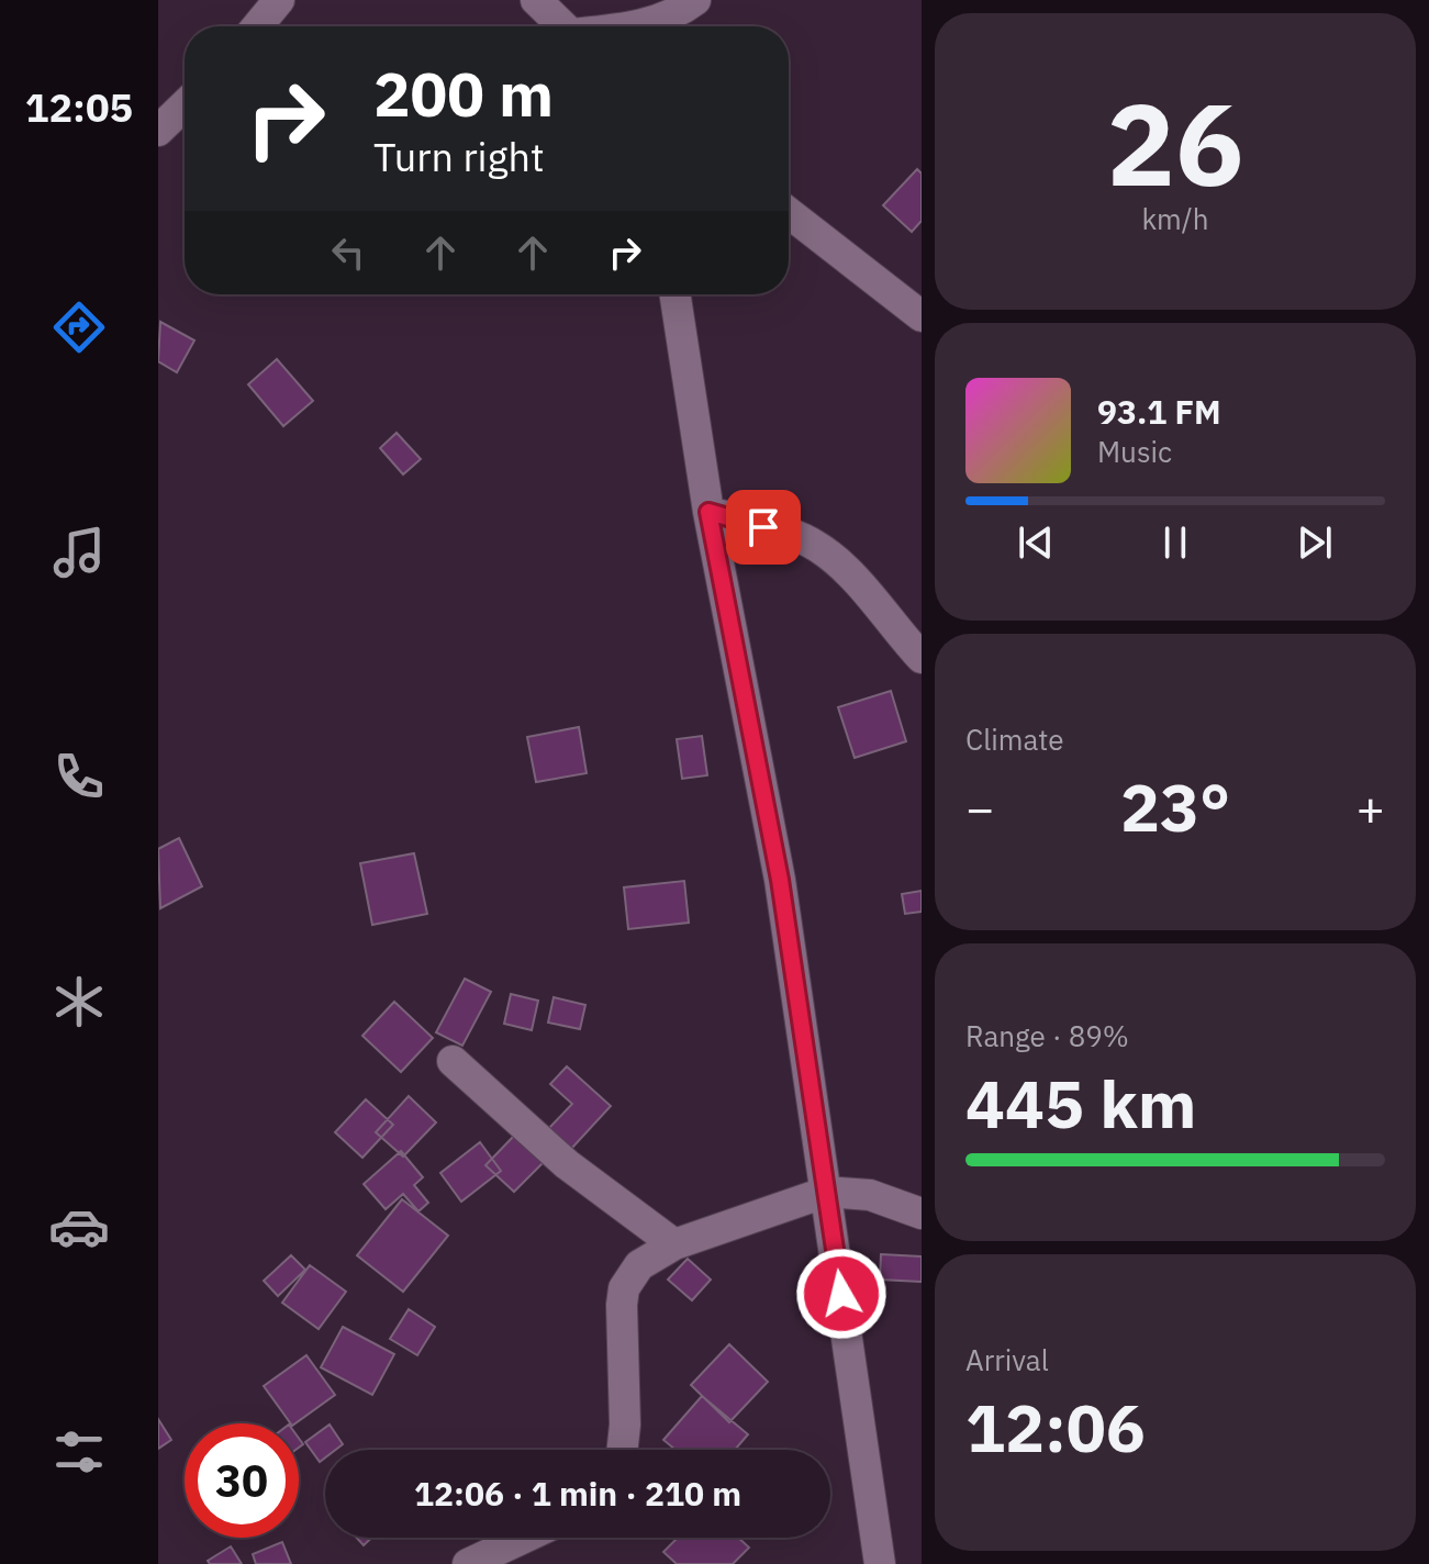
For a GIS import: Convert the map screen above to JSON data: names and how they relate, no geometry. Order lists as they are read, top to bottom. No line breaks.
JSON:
{"page":{"tabs":"12:05","tile":[["26","km/h"],"Climate",["Range · 89%","445 km"],["Arrival","12:06"]],"turn":["200 m","Turn right"],"song":["93.1 FM","Music"],"heat":["−","23°","+"],"limit":"30","trip":"12:06 · 1 min · 210 m"}}
